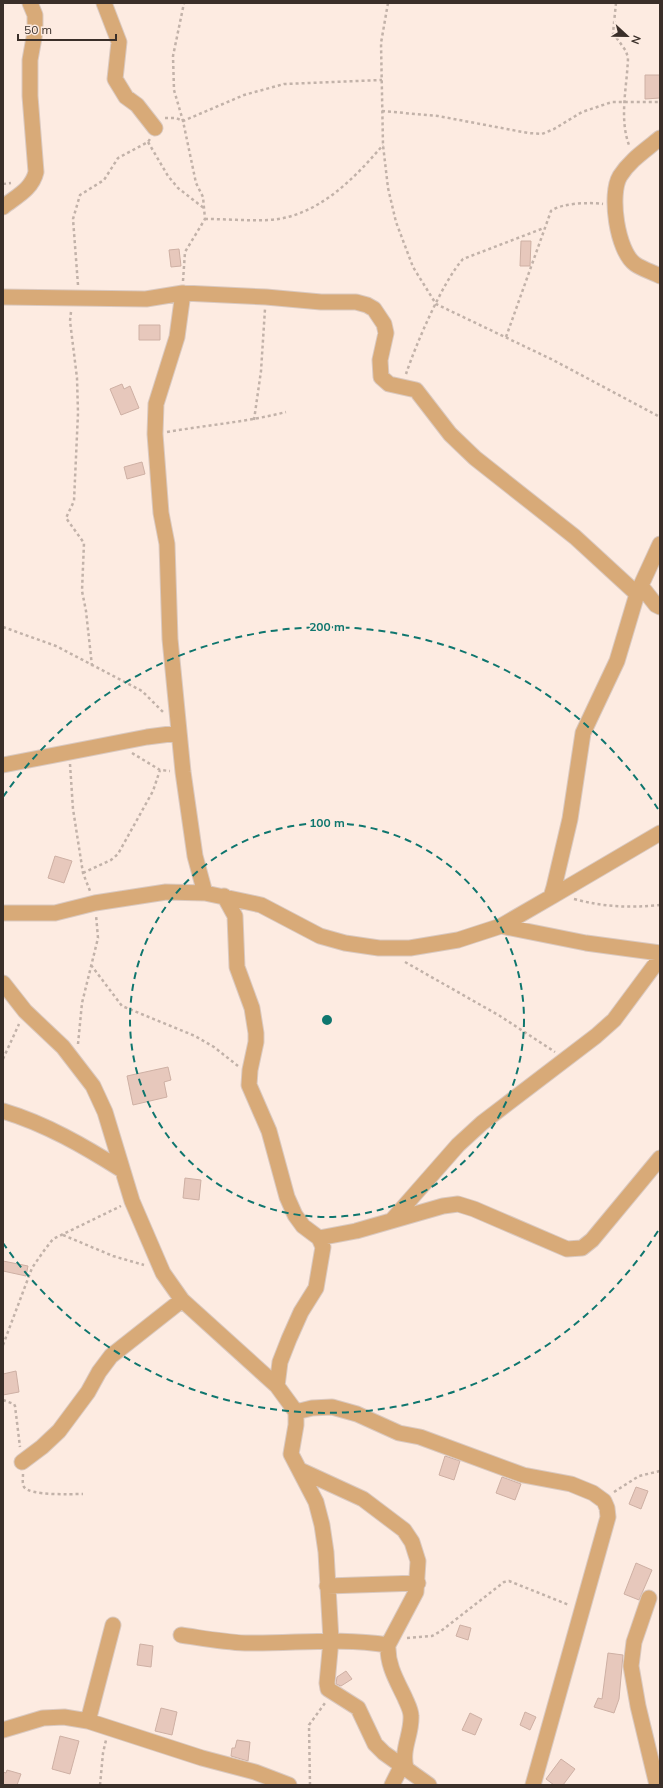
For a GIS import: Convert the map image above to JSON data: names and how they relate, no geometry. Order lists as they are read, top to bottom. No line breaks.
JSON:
{"scale_bar":"50 m","north":"right","rings":["200 m","100 m"]}
